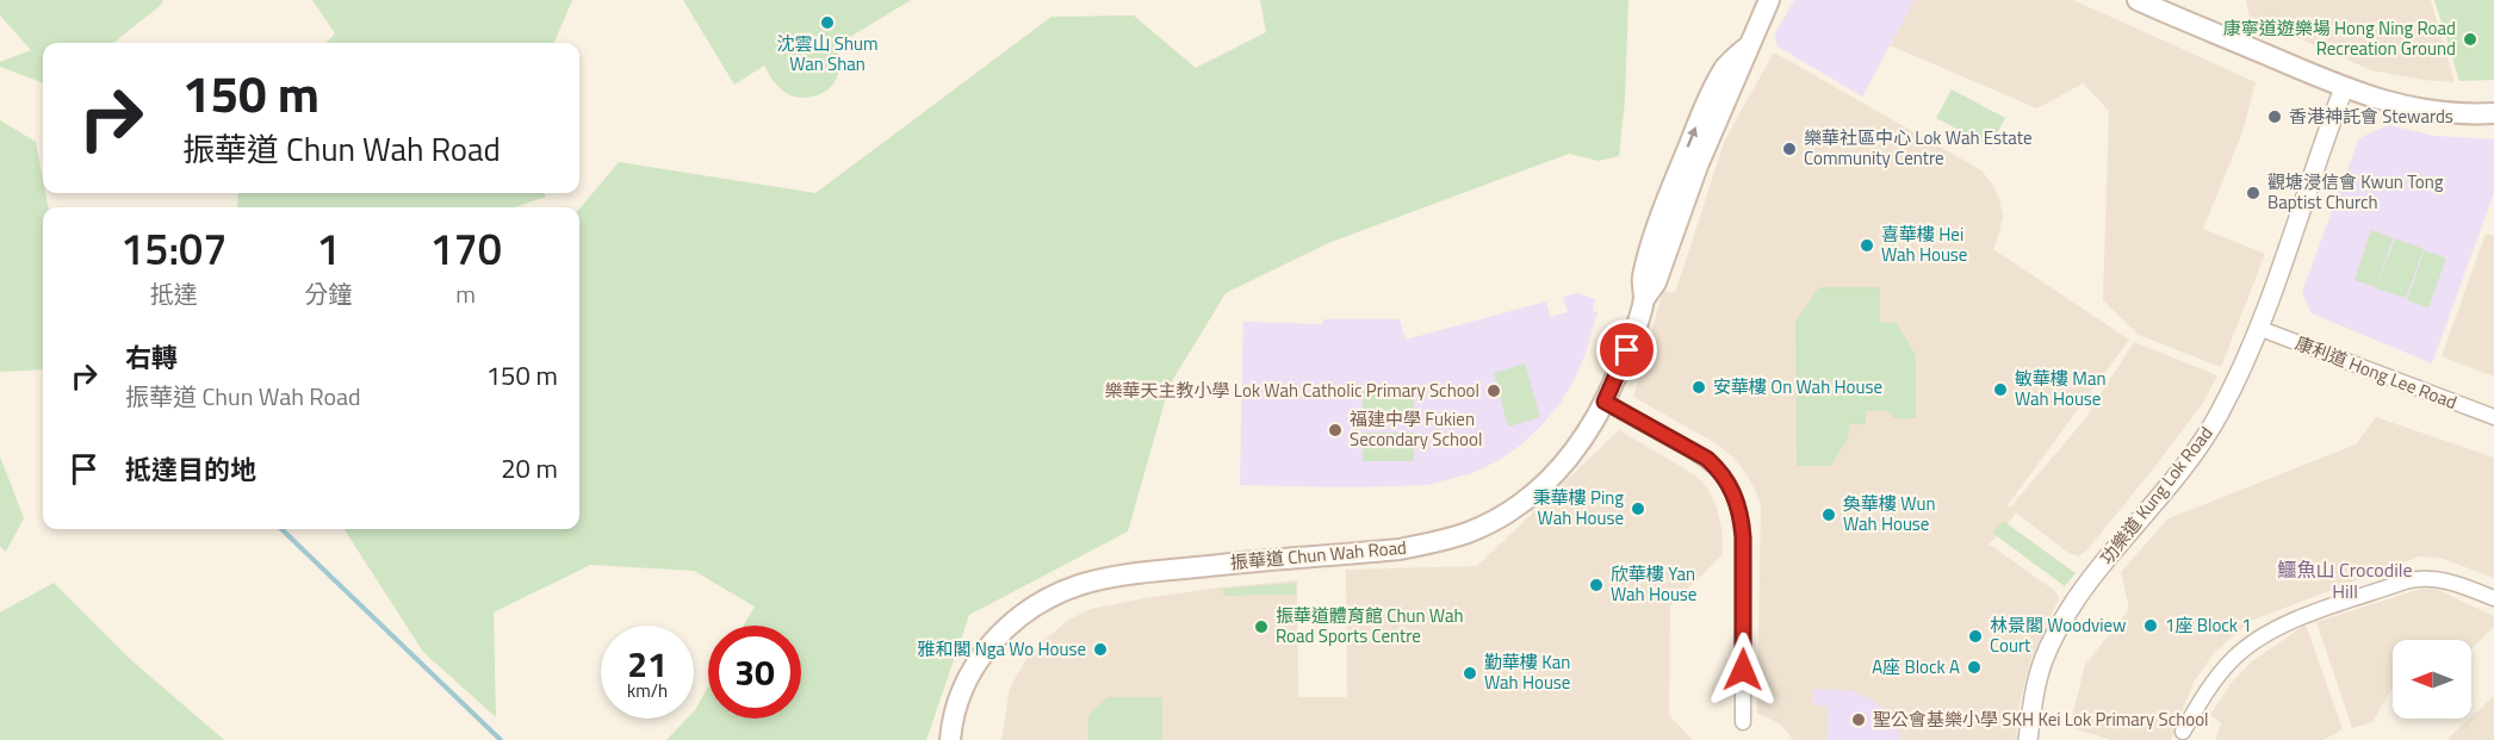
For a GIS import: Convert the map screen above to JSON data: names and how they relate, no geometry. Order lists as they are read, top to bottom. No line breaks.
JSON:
{"streets":{"main road":["振華道 Chun Wah Road"],"street":["康利道 Hong Lee Road","功樂道 Kung Lok Road"]},"crossings":[["康利道 Hong Lee Road","功樂道 Kung Lok Road"]],"districts":["鱷魚山 Crocodile Hill"],"places":["沈雲山 Shum Wan Shan","康寧道遊樂場 Hong Ning Road Recreation Ground","香港神託會 Stewards","樂華社區中心 Lok Wah Estate Community Centre","觀塘浸信會 Kwun Tong Baptist Church","喜華樓 Hei Wah House","安華樓 On Wah House","敏華樓 Man Wah House","樂華天主教小學 Lok Wah Catholic Primary School","福建中學 Fukien Secondary School","秉華樓 Ping Wah House","奐華樓 Wun Wah House","欣華樓 Yan Wah House","1座 Block 1","振華道體育館 Chun Wah Road Sports Centre","林景閣 Woodview Court","雅和閣 Nga Wo House","A座 Block A","勤華樓 Kan Wah House","聖公會基樂小學 SKH Kei Lok Primary School"],"north":"left","page":{"turn":["150 m","振華道 Chun Wah Road"],"eta":["15:07","抵達","1","分鐘","170","m"],"list":[{"name":"右轉","note":"振華道 Chun Wah Road","value":"150 m"},{"name":"抵達目的地","value":"20 m"}],"speed":"21 km/h","limit":"30"}}
